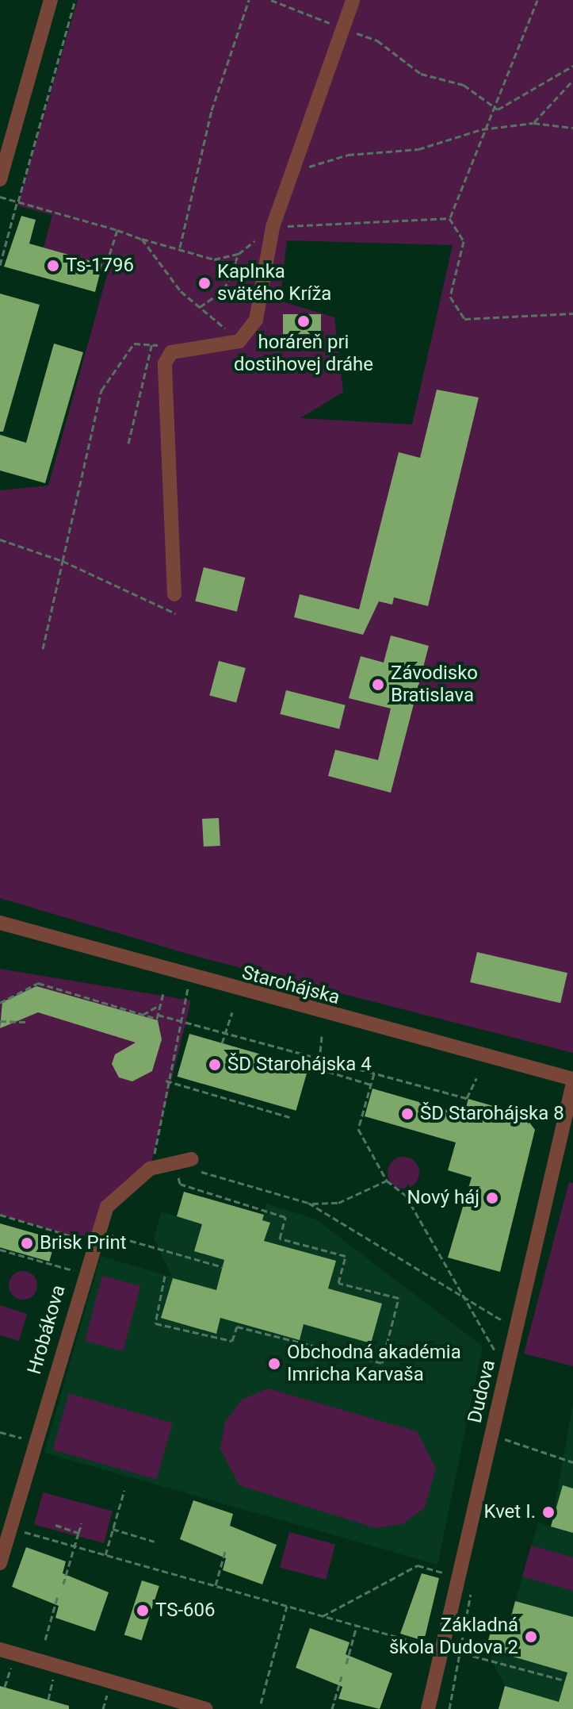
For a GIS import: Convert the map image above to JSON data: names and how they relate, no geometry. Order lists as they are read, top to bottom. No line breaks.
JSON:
{"streets":{"street":["Starohájska","Hrobákova","Dudova"]},"crossings":[["Starohájska","Dudova"]],"places":["Ts-1796","Kaplnka svätého Kríža","horáreň pri dostihovej dráhe","Závodisko Bratislava","ŠD Starohájska 4","ŠD Starohájska 8","Nový háj","Brisk Print","Obchodná akadémia Imricha Karvaša","Kvet I.","TS-606","Základná škola Dudova 2"]}
